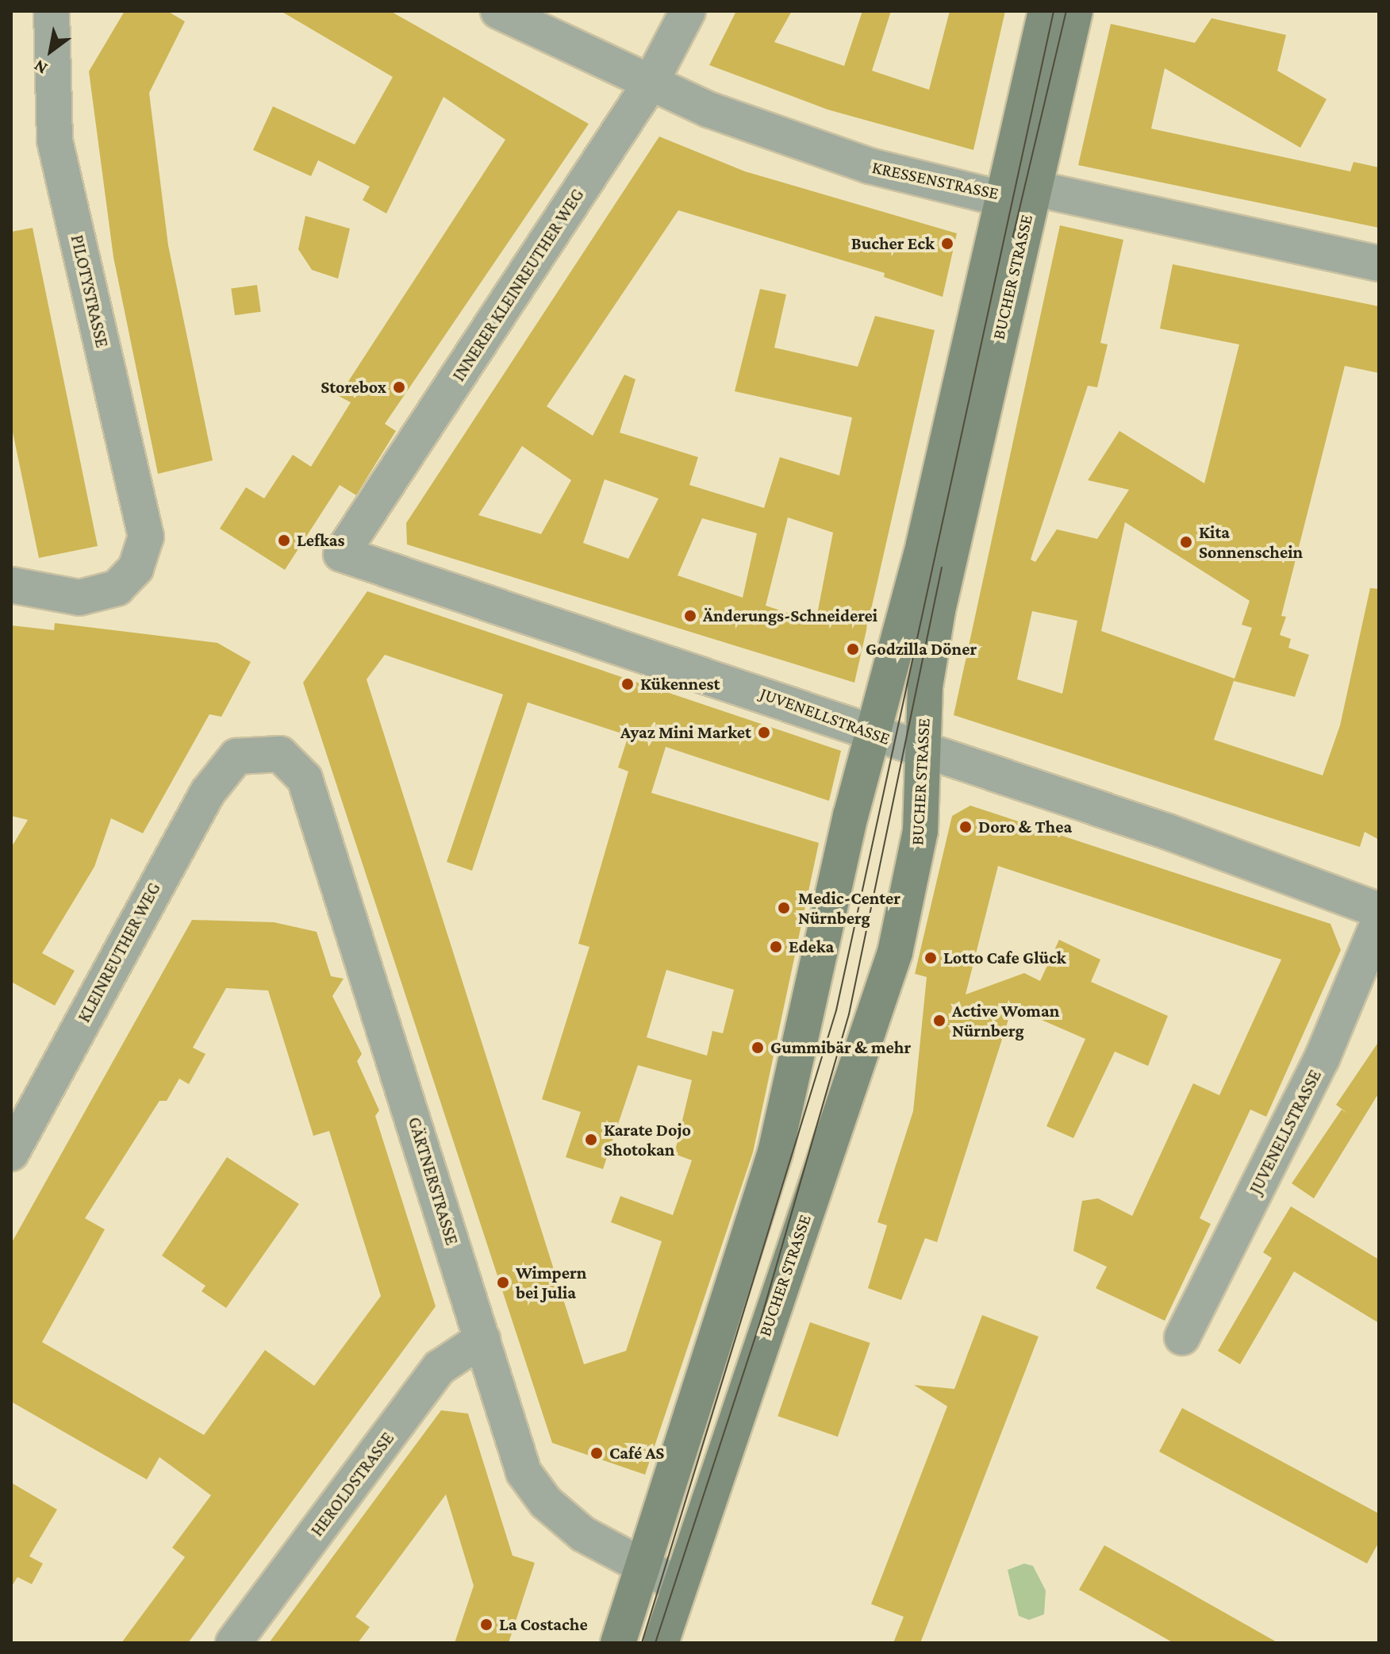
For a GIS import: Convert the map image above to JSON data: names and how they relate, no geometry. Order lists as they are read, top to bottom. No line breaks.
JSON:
{"streets":{"main road":["BUCHER STRASSE"],"street":["KRESSENSTRASSE","INNERER KLEINREUTHER WEG","PILOTYSTRASSE","JUVENELLSTRASSE","KLEINREUTHER WEG","GÄRTNERSTRASSE","HEROLDSTRASSE"]},"crossings":[["KRESSENSTRASSE","BUCHER STRASSE"],["KRESSENSTRASSE","INNERER KLEINREUTHER WEG"],["BUCHER STRASSE","JUVENELLSTRASSE"],["BUCHER STRASSE","GÄRTNERSTRASSE"],["INNERER KLEINREUTHER WEG","JUVENELLSTRASSE"],["KLEINREUTHER WEG","GÄRTNERSTRASSE"],["GÄRTNERSTRASSE","HEROLDSTRASSE"]],"places":["Bucher Eck","Storebox","Lefkas","Kita Sonnenschein","Änderungs-Schneiderei","Godzilla Döner","Kükennest","Ayaz Mini Market","Doro & Thea","Medic-Center Nürnberg","Edeka","Lotto Cafe Glück","Active Woman Nürnberg","Gummibär & mehr","Karate Dojo Shotokan","Wimpern bei Julia","Café AS","La Costache"],"north":"bottom left"}
